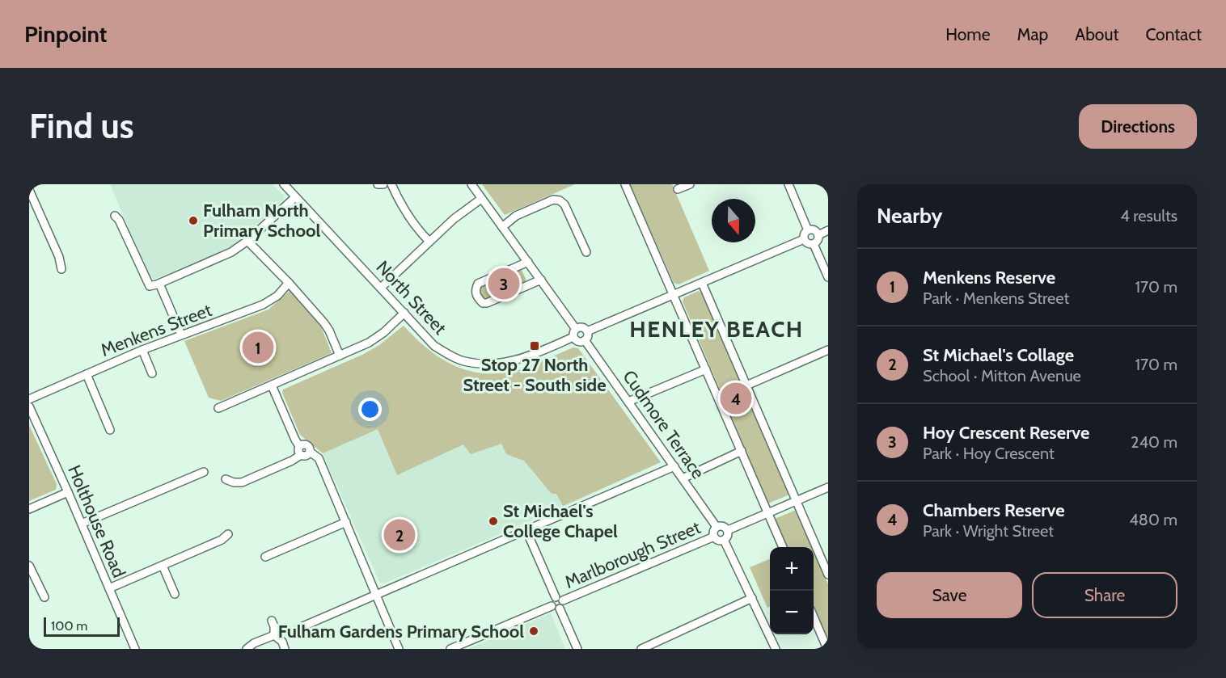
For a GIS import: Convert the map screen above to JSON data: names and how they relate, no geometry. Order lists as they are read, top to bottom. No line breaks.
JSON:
{"streets":{"street":["North Street","Menkens Street","Cudmore Terrace","Holthouse Road","Marlborough Street"]},"crossings":[["North Street","Cudmore Terrace"],["Cudmore Terrace","Marlborough Street"]],"districts":["HENLEY BEACH"],"places":{"other":["Fulham North Primary School","St Michael's College Chapel","Fulham Gardens Primary School"],"transit":["Stop 27 North Street - South side"]},"scale_bar":"100 m","north":"bottom","page":{"header":"Pinpoint","nav":["Home","Map","About","Contact"],"buttons":["Directions",["Save","Share"]],"title":"Find us","heading":["Nearby","4 results"],"list":[{"mark":"1","name":"Menkens Reserve","note":"Park · Menkens Street","value":"170 m"},{"mark":"2","name":"St Michael's Collage","note":"School · Mitton Avenue","value":"170 m"},{"mark":"3","name":"Hoy Crescent Reserve","note":"Park · Hoy Crescent","value":"240 m"},{"mark":"4","name":"Chambers Reserve","note":"Park · Wright Street","value":"480 m"}],"pins":["3","1","4","2"],"map_buttons":["+","−"],"scale":"100 m"}}
